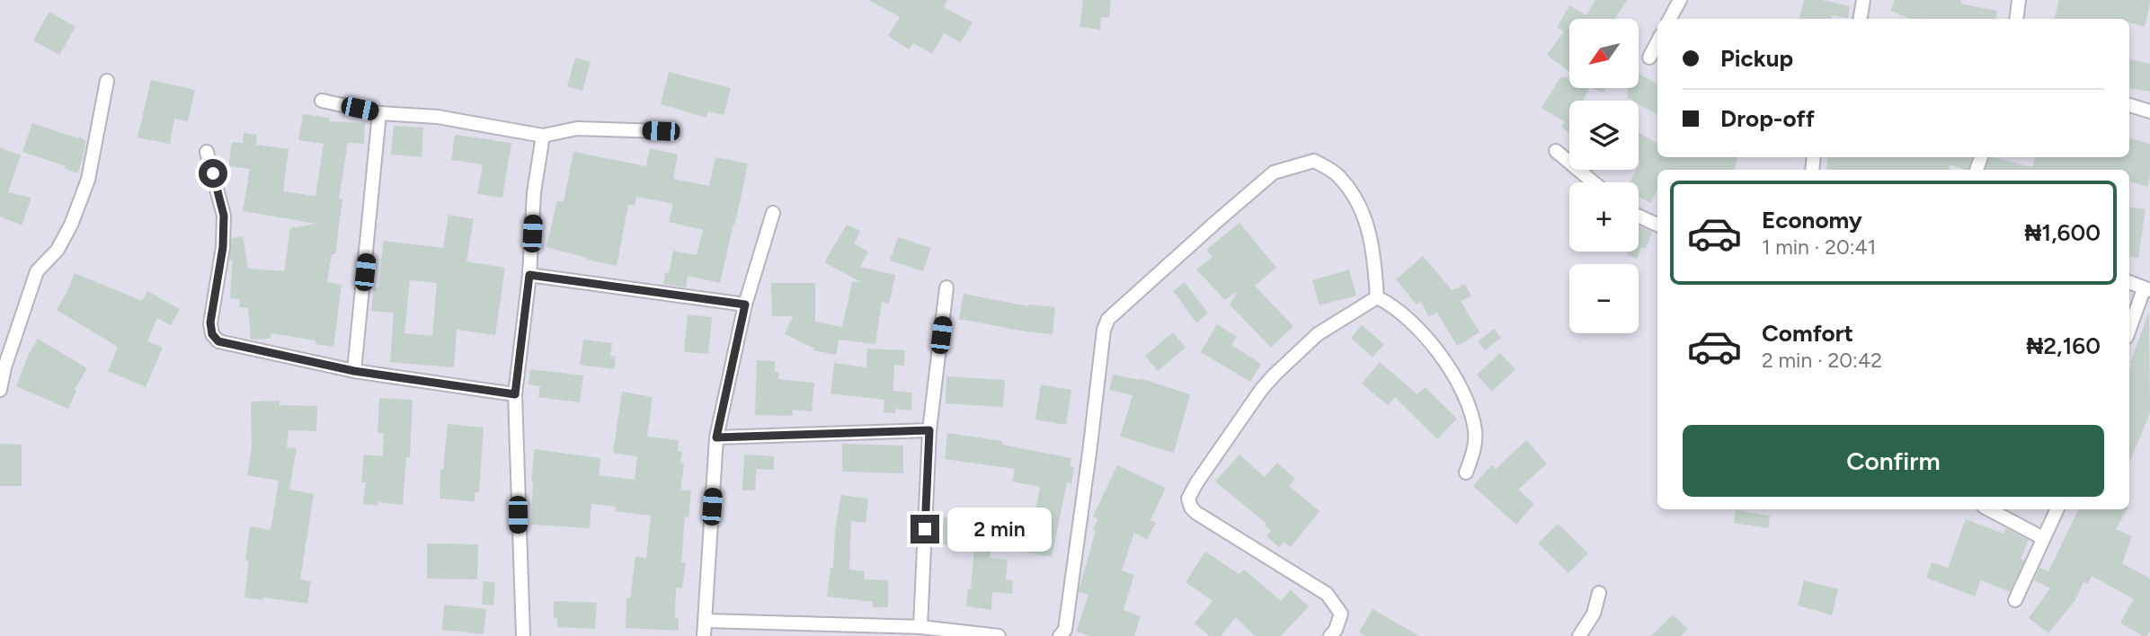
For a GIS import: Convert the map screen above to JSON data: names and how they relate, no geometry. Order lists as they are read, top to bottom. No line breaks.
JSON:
{"north":"bottom left","page":{"map_buttons":["+","−"],"banner":["Pickup","Drop-off"],"list":[{"name":"Economy","note":"1 min · 20:41","value":"₦1,600"},{"name":"Comfort","note":"2 min · 20:42","value":"₦2,160"}],"buttons":"Confirm","bubble":"2 min"}}
